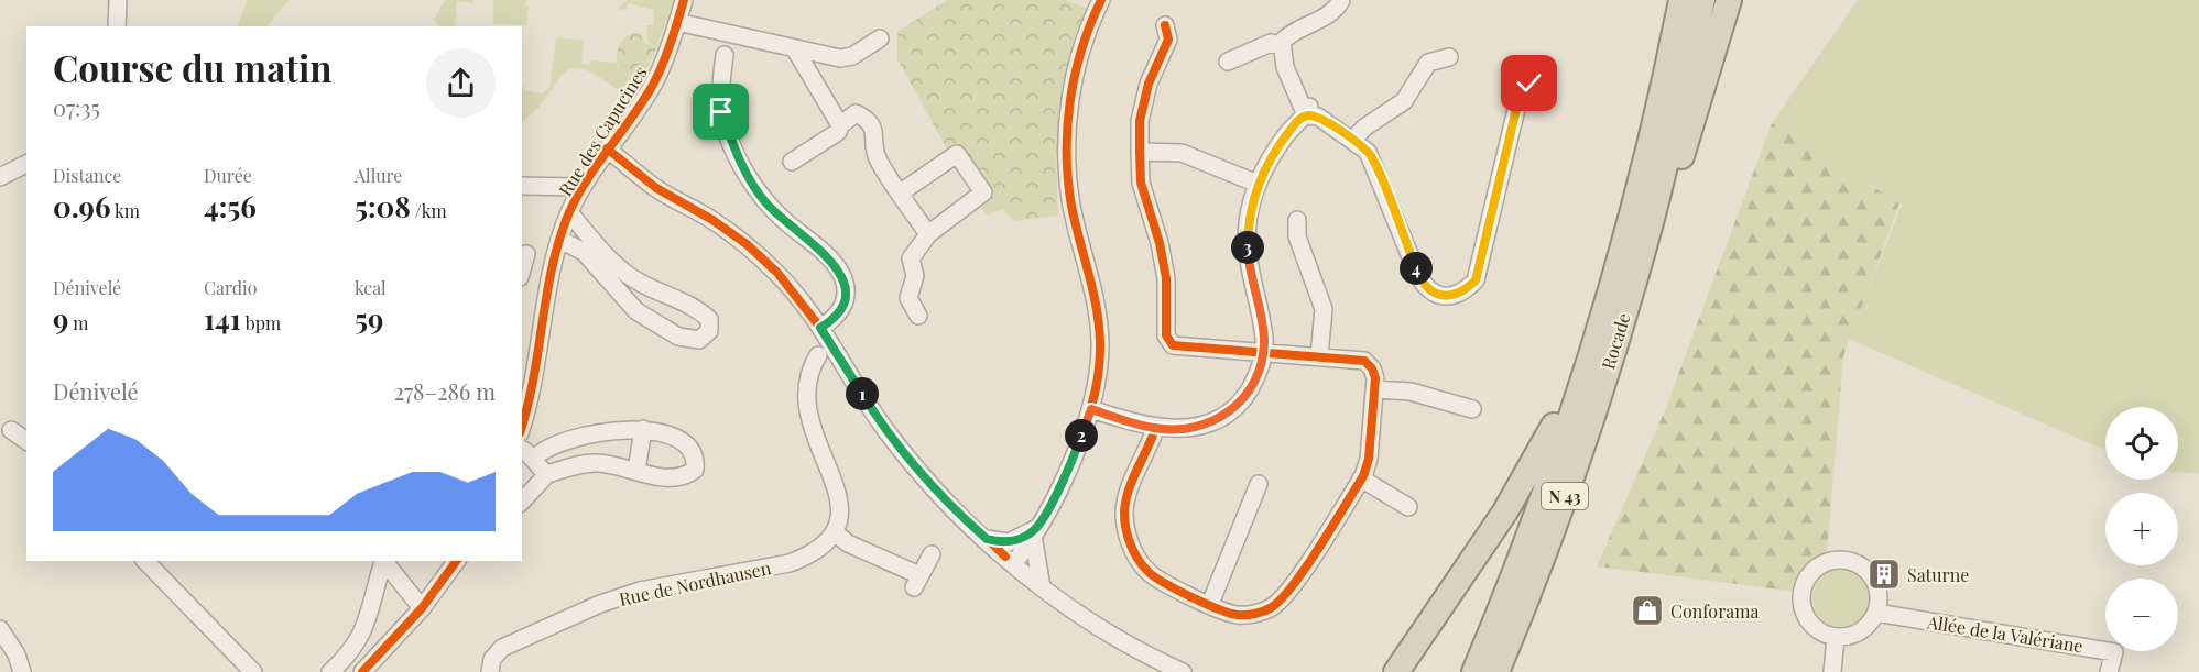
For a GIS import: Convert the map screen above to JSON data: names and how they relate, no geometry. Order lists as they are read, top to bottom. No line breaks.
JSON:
{"streets":{"highway":["Rocade","N 43"],"street":["Rue des Capucines","Rue de Nordhausen","Allée de la Valériane"]},"places":{"building":["Saturne"],"shop":["Conforama"]},"page":{"heading":["Course du matin","07:35"],"stats":[["Distance","0.96 km"],["Durée","4:56"],["Allure","5:08 /km"],["Dénivelé","9 m"],["Cardio","141 bpm"],["kcal","59"]],"pins":["3","4","1","2"],"chart":["Dénivelé","278–286 m"],"map_buttons":["+","−"]}}
